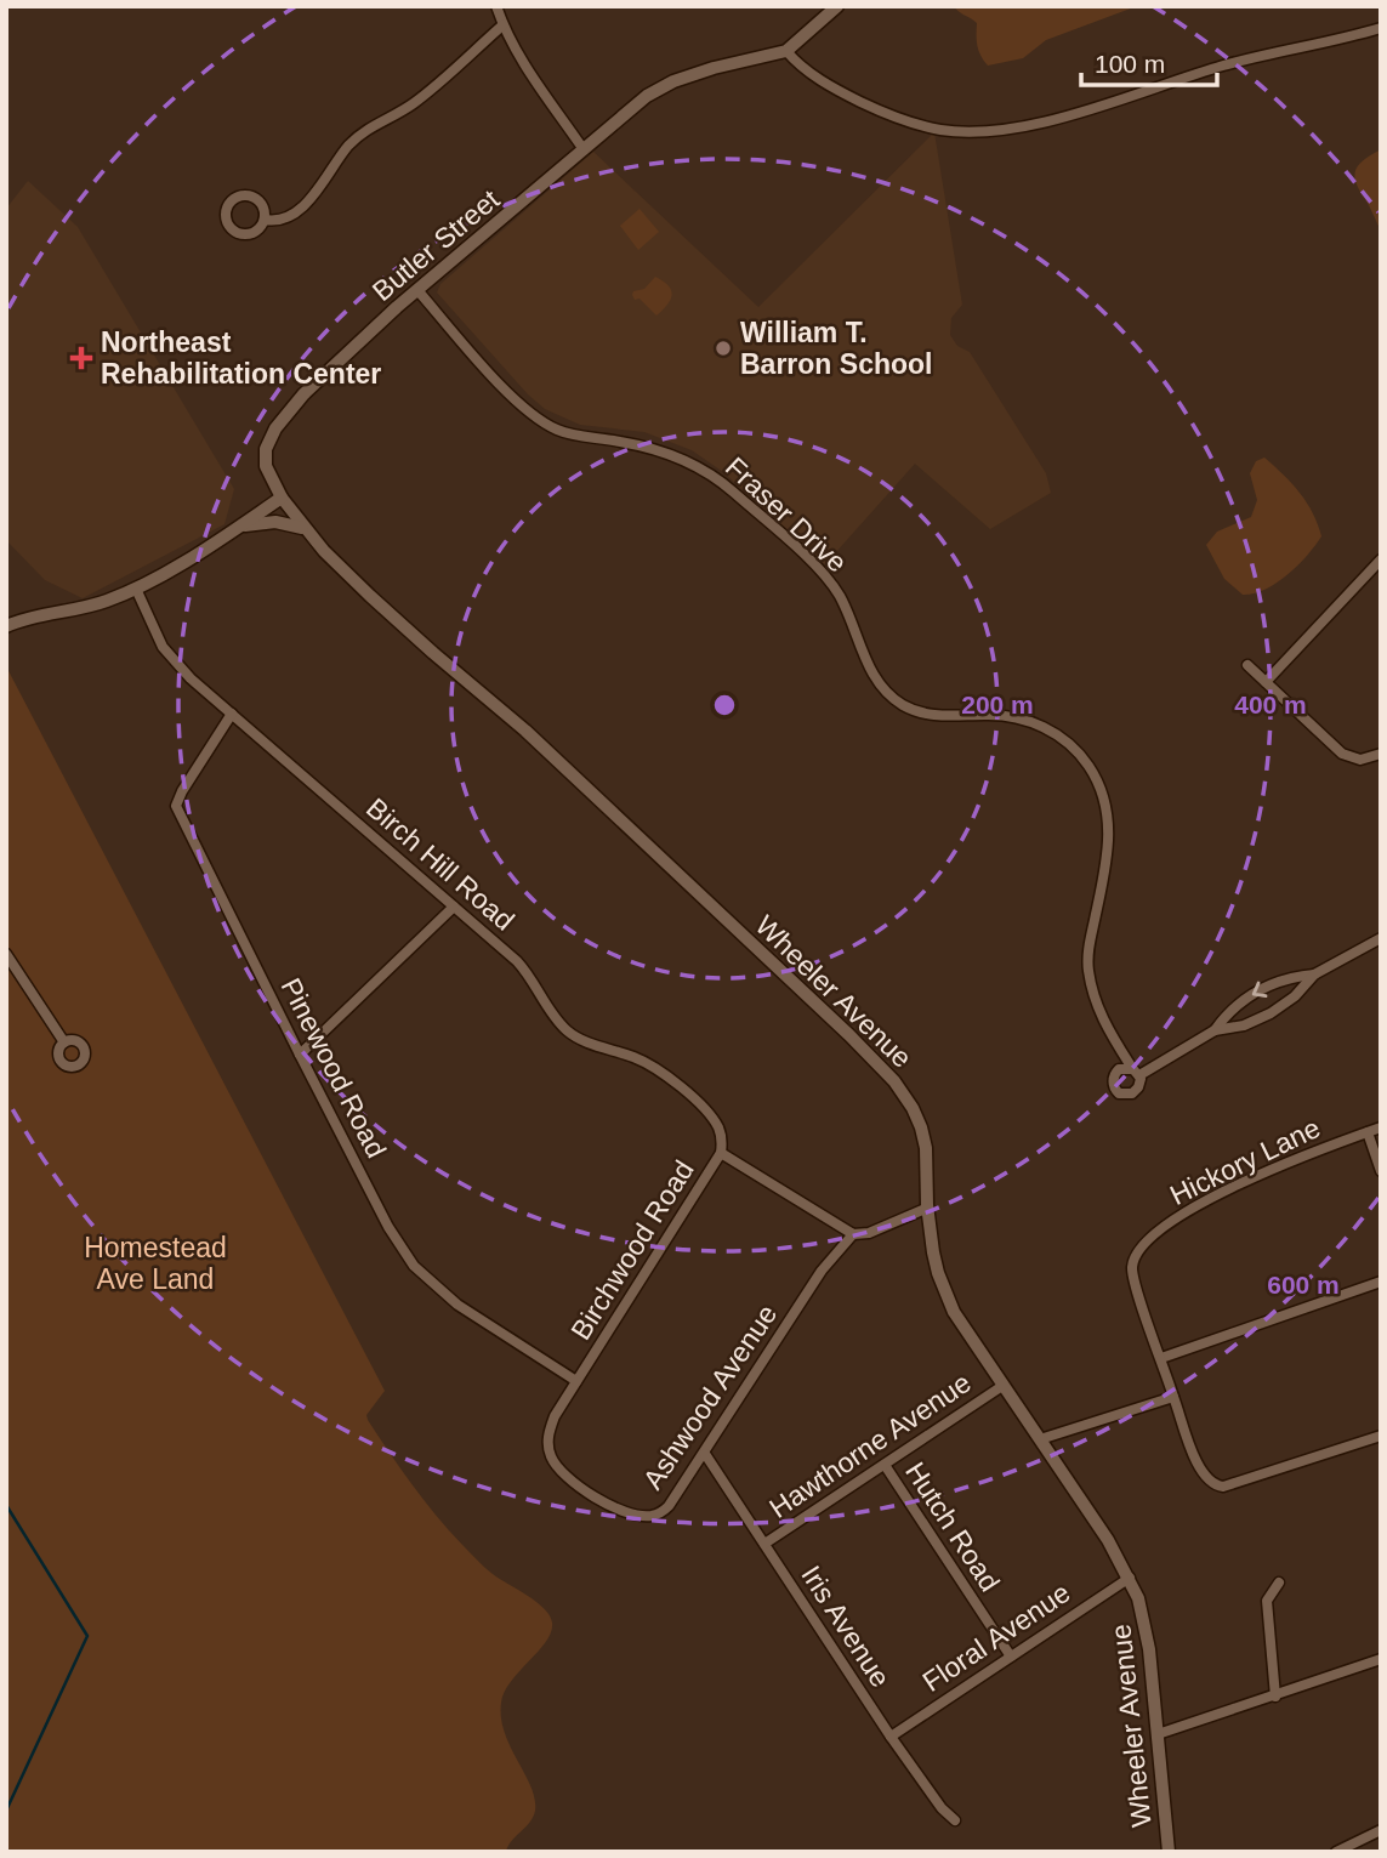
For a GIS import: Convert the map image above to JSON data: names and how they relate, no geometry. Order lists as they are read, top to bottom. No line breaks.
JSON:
{"streets":{"street":["Butler Street","Fraser Drive","Birch Hill Road","Wheeler Avenue","Pinewood Road","Hickory Lane","Birchwood Road","Ashwood Avenue","Hawthorne Avenue","Hutch Road","Iris Avenue","Floral Avenue"]},"crossings":[["Butler Street","Fraser Drive"],["Butler Street","Wheeler Avenue"],["Birch Hill Road","Pinewood Road"],["Birch Hill Road","Birchwood Road"],["Wheeler Avenue","Hawthorne Avenue"],["Wheeler Avenue","Floral Avenue"],["Pinewood Road","Birchwood Road"],["Birchwood Road","Ashwood Avenue"],["Ashwood Avenue","Iris Avenue"],["Hawthorne Avenue","Hutch Road"],["Hawthorne Avenue","Iris Avenue"],["Hutch Road","Floral Avenue"],["Iris Avenue","Floral Avenue"]],"parks":["Homestead Ave Land"],"places":{"other":["William T. Barron School"],"health":["Northeast Rehabilitation Center"]},"scale_bar":"100 m","rings":["200 m","400 m","600 m"]}
